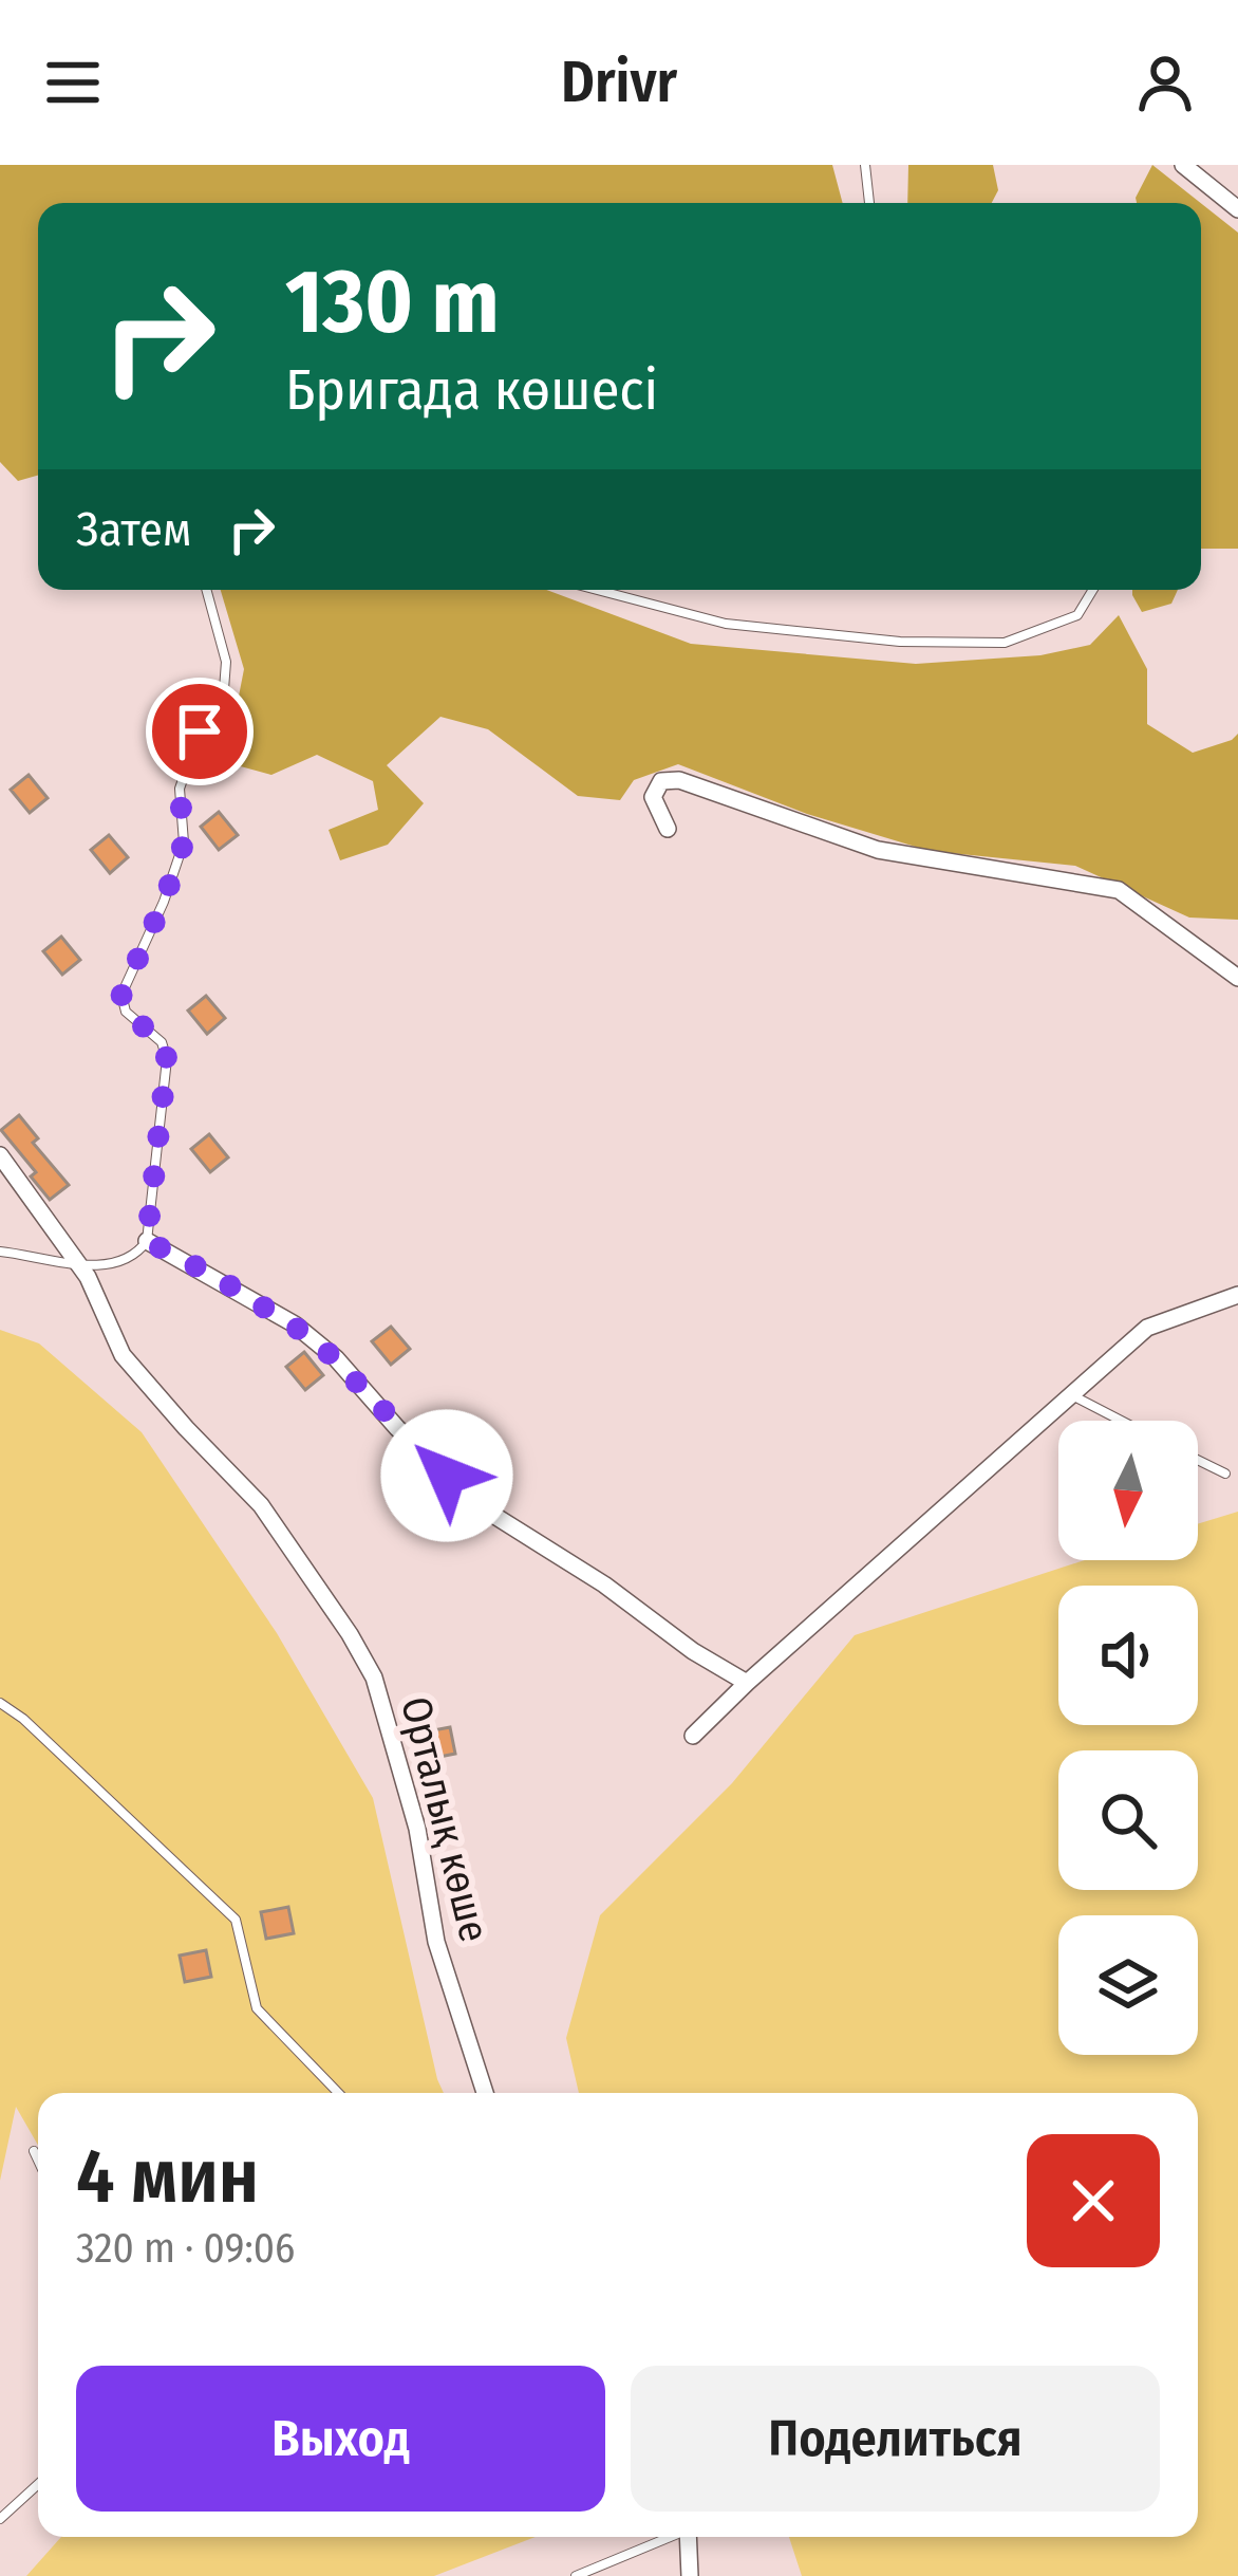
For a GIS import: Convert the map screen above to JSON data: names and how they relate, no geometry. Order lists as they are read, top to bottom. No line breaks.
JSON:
{"streets":{"street":["Орталық көше"]},"north":"bottom","page":{"header":"Drivr","turn":["130 m","Бригада көшесі"],"then":"Затем","heading":["4 мин","320 m · 09:06"],"buttons":["Выход","Поделиться"]}}
